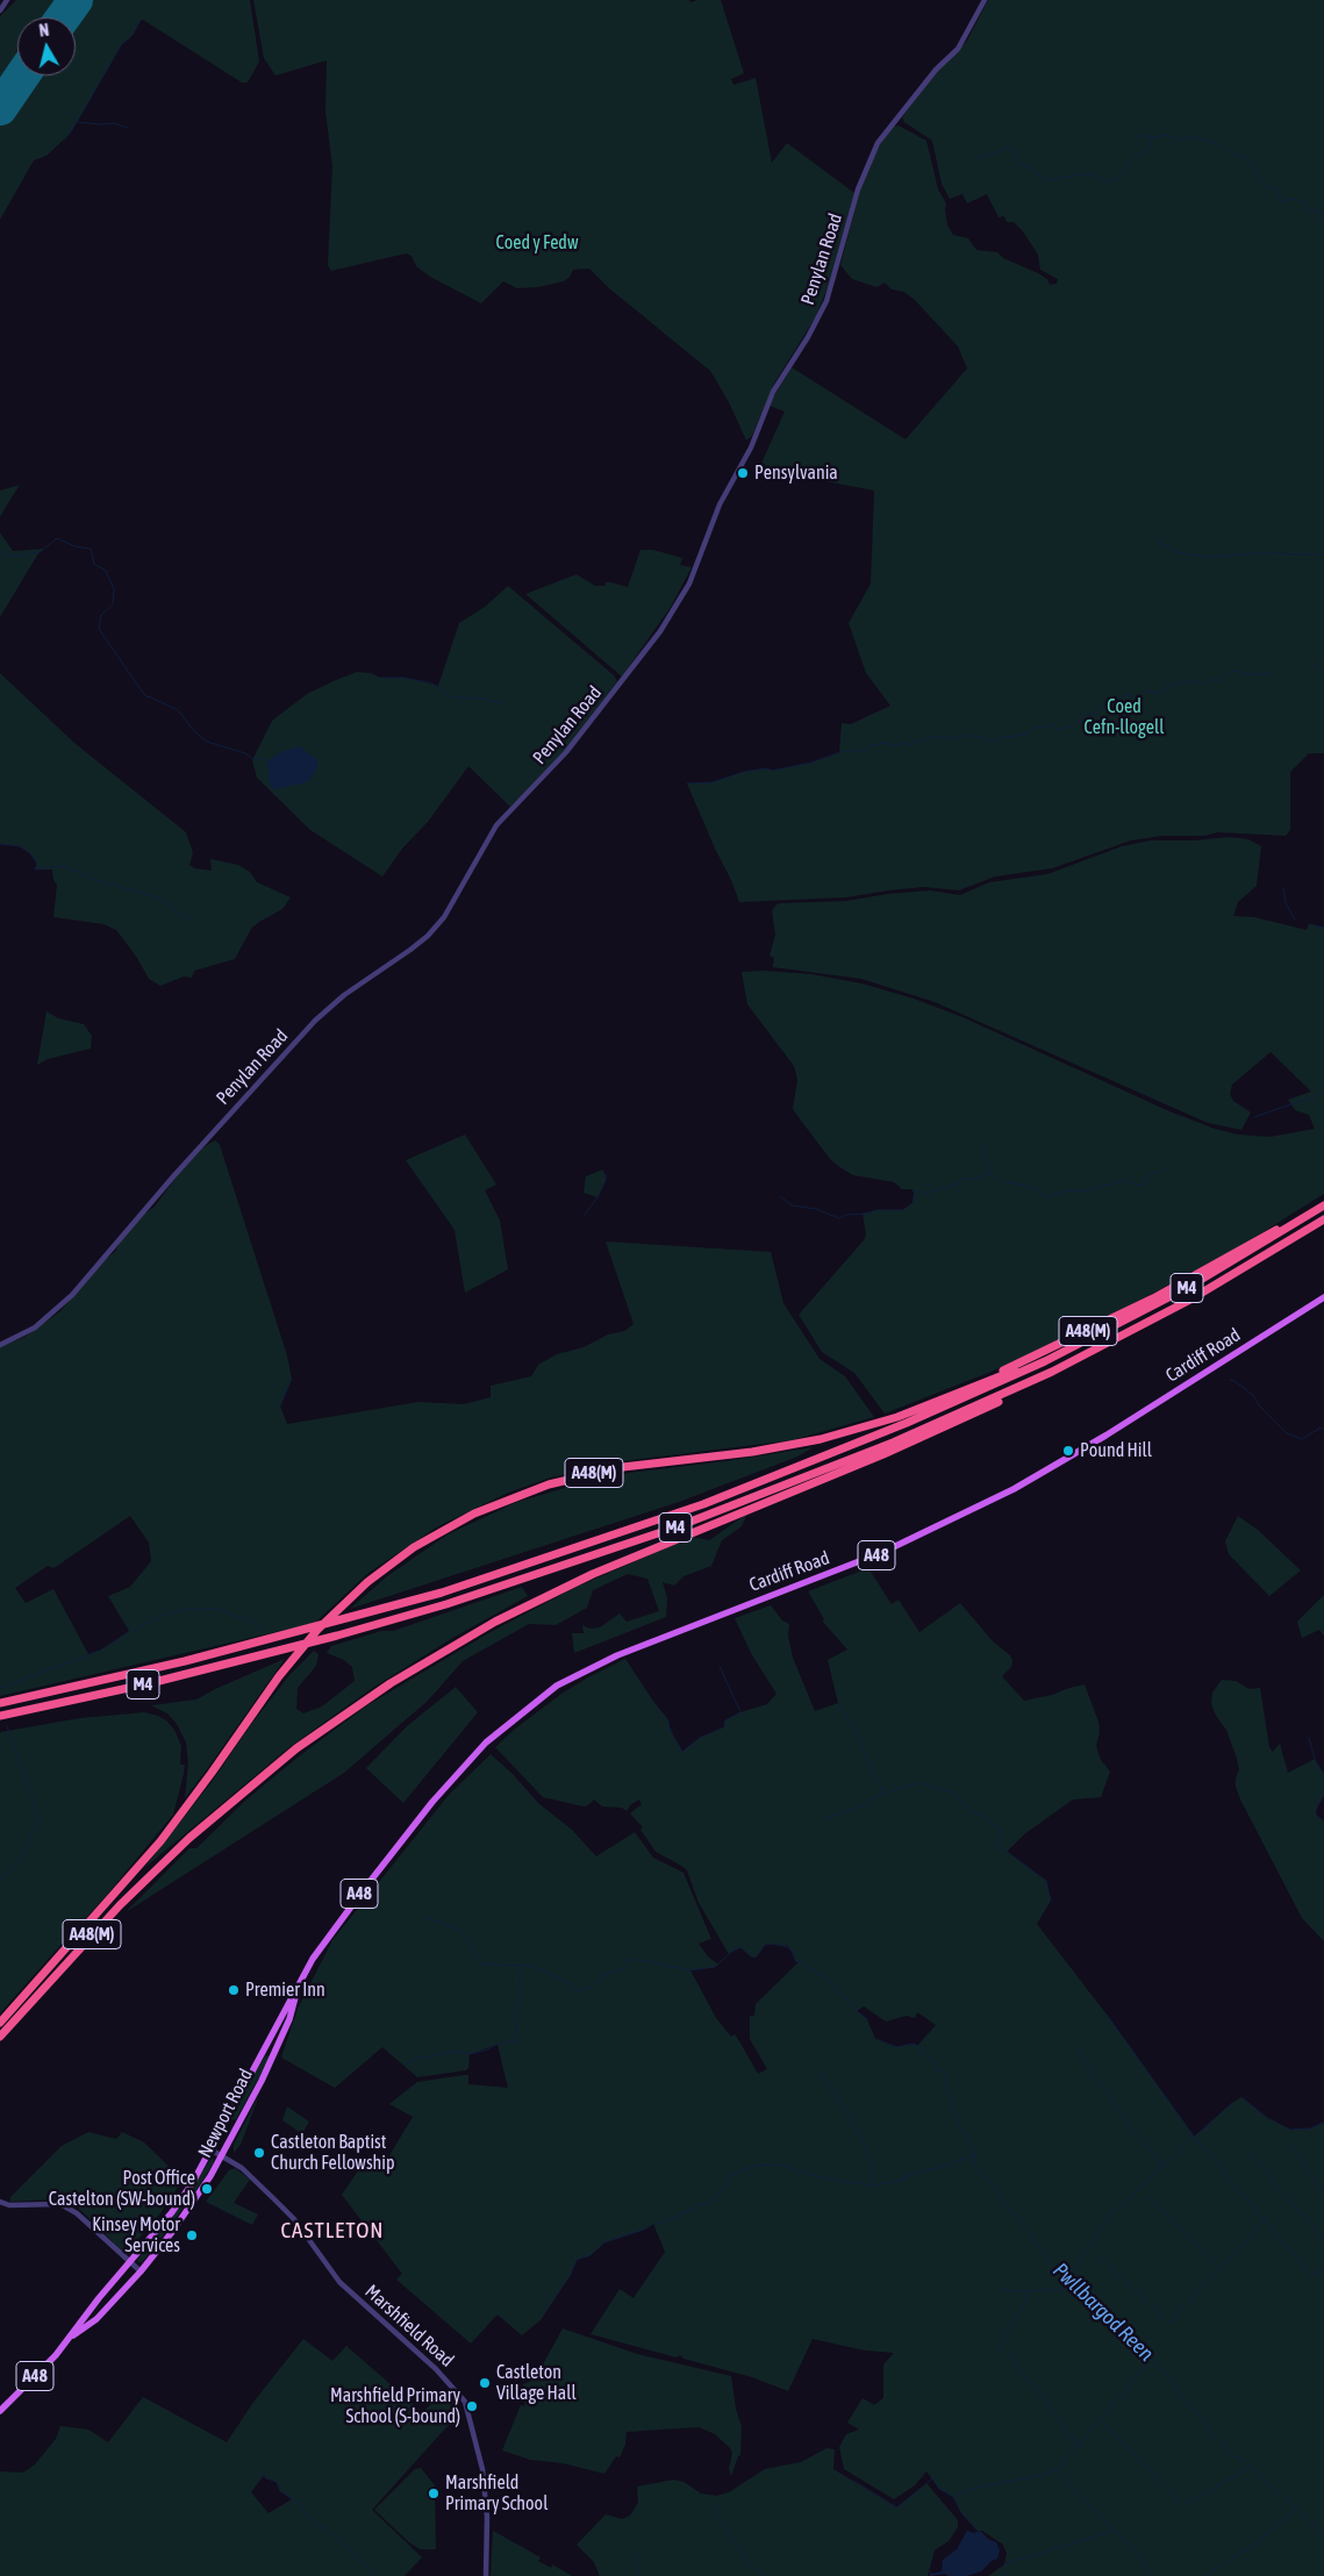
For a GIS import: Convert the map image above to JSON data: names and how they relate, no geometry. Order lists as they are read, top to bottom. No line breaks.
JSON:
{"streets":{"highway":["M4","A48(M)"],"main road":["Cardiff Road","A48","Newport Road"],"street":["Penylan Road","Marshfield Road"]},"crossings":[["M4","A48(M)"],["Cardiff Road","Newport Road"],["Newport Road","Marshfield Road"]],"districts":["CASTLETON"],"water":["Pwllbargod Reen"],"parks":["Coed y Fedw","Coed Cefn-llogell"],"places":["Pensylvania","Pound Hill","Premier Inn","Castleton Baptist Church Fellowship","Post Office Castelton (SW-bound)","Kinsey Motor Services","Castleton Village Hall","Marshfield Primary School (S-bound)","Marshfield Primary School"],"north":"top"}
